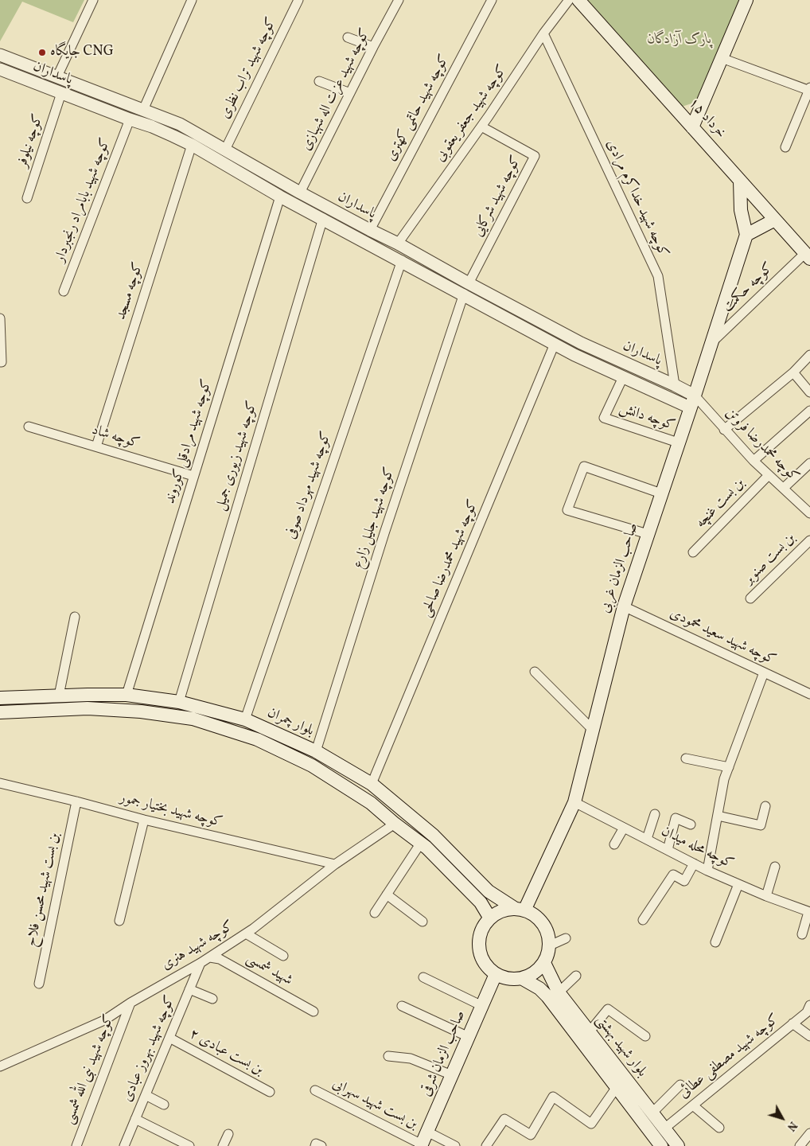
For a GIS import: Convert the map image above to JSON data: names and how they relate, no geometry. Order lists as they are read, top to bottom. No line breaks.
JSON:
{"streets":{"main road":["۱۵ خرداد","صاحب الزمان غربی","بلوار چمران","بلوار شهید بهشتی","صاحب الزمان شرقی"],"street":["کوچه شهید تراب نظری","پاسداران","کوچه شهید عزت اله شهبازی","کوچه شهید حاتمی کهتری","کوچه شهید جعفر یعقوبی","کوچه نیلوفر","کوچه شهید شرکایی","کوچه شهید خداکرم مرادی","کوچه شهید بابامراد رنجبردار","کوچه حکمت","کوچه مسجد","کوچه دانش","کوچه شاد","کوچه شهید مرادقلی کوروند","کوچه محمدرضا فروتن","کوچه شهید زیوری جمیل","کوچه شهید مهرداد صوفی","بن بست غنچه","کوچه شهید جلیل زارع","کوچه شهید محمدرضا صالحی","بن بست صنوبر","کوچه شهید سعید محمودی","کوچه شهید بختیار جمور","کوچه محله میدان","بن بست شهید محسن فلاح","کوچه شهید هنری","شهید شمسی","کوچه شهید بهروز عبادی","بن بست عبادی ۲","کوچه شهید مصطفی عطائی","کوچه شهید نبی الله شمسی","بن بست شهید سهرابی"]},"crossings":[["کوچه شهید تراب نظری","پاسداران"],["پاسداران","کوچه شهید عزت اله شهبازی"],["پاسداران","کوچه شهید حاتمی کهتری"],["پاسداران","کوچه شهید جعفر یعقوبی"],["پاسداران","کوچه نیلوفر"],["پاسداران","کوچه شهید شرکایی"],["پاسداران","کوچه شهید خداکرم مرادی"],["پاسداران","کوچه شهید بابامراد رنجبردار"],["پاسداران","کوچه مسجد"],["پاسداران","کوچه دانش"],["پاسداران","کوچه شهید مرادقلی کوروند"],["پاسداران","کوچه محمدرضا فروتن"],["پاسداران","کوچه شهید زیوری جمیل"],["پاسداران","کوچه شهید مهرداد صوفی"],["پاسداران","کوچه شهید جلیل زارع"],["پاسداران","کوچه شهید محمدرضا صالحی"],["پاسداران","صاحب الزمان غربی"],["کوچه شهید جعفر یعقوبی","کوچه شهید شرکایی"],["کوچه شهید جعفر یعقوبی","کوچه شهید خداکرم مرادی"],["۱۵ خرداد","کوچه حکمت"],["کوچه شهید شرکایی","کوچه شهید جلیل زارع"],["کوچه حکمت","صاحب الزمان غربی"],["کوچه مسجد","کوچه شاد"],["کوچه دانش","صاحب الزمان غربی"],["کوچه شاد","کوچه شهید مرادقلی کوروند"],["کوچه شهید مرادقلی کوروند","بلوار چمران"],["کوچه محمدرضا فروتن","بن بست غنچه"],["کوچه محمدرضا فروتن","صاحب الزمان غربی"],["کوچه شهید زیوری جمیل","بلوار چمران"],["کوچه شهید مهرداد صوفی","بلوار چمران"],["کوچه شهید جلیل زارع","بلوار چمران"],["کوچه شهید محمدرضا صالحی","بلوار چمران"],["صاحب الزمان غربی","کوچه شهید سعید محمودی"],["صاحب الزمان غربی","بلوار چمران"],["صاحب الزمان غربی","کوچه محله میدان"],["صاحب الزمان غربی","بلوار شهید بهشتی"],["صاحب الزمان غربی","صاحب الزمان شرقی"],["بلوار چمران","کوچه شهید هنری"],["بلوار چمران","بلوار شهید بهشتی"],["بلوار چمران","صاحب الزمان شرقی"],["کوچه شهید بختیار جمور","بن بست شهید محسن فلاح"],["کوچه شهید بختیار جمور","کوچه شهید هنری"],["کوچه شهید هنری","شهید شمسی"],["کوچه شهید هنری","کوچه شهید بهروز عبادی"],["کوچه شهید هنری","کوچه شهید نبی الله شمسی"],["بلوار شهید بهشتی","صاحب الزمان شرقی"],["بلوار شهید بهشتی","کوچه شهید مصطفی عطائی"],["کوچه شهید بهروز عبادی","بن بست عبادی ۲"],["صاحب الزمان شرقی","بن بست شهید سهرابی"]],"parks":["پارک آزادگان"],"places":["جایگاه CNG"],"north":"bottom right"}
